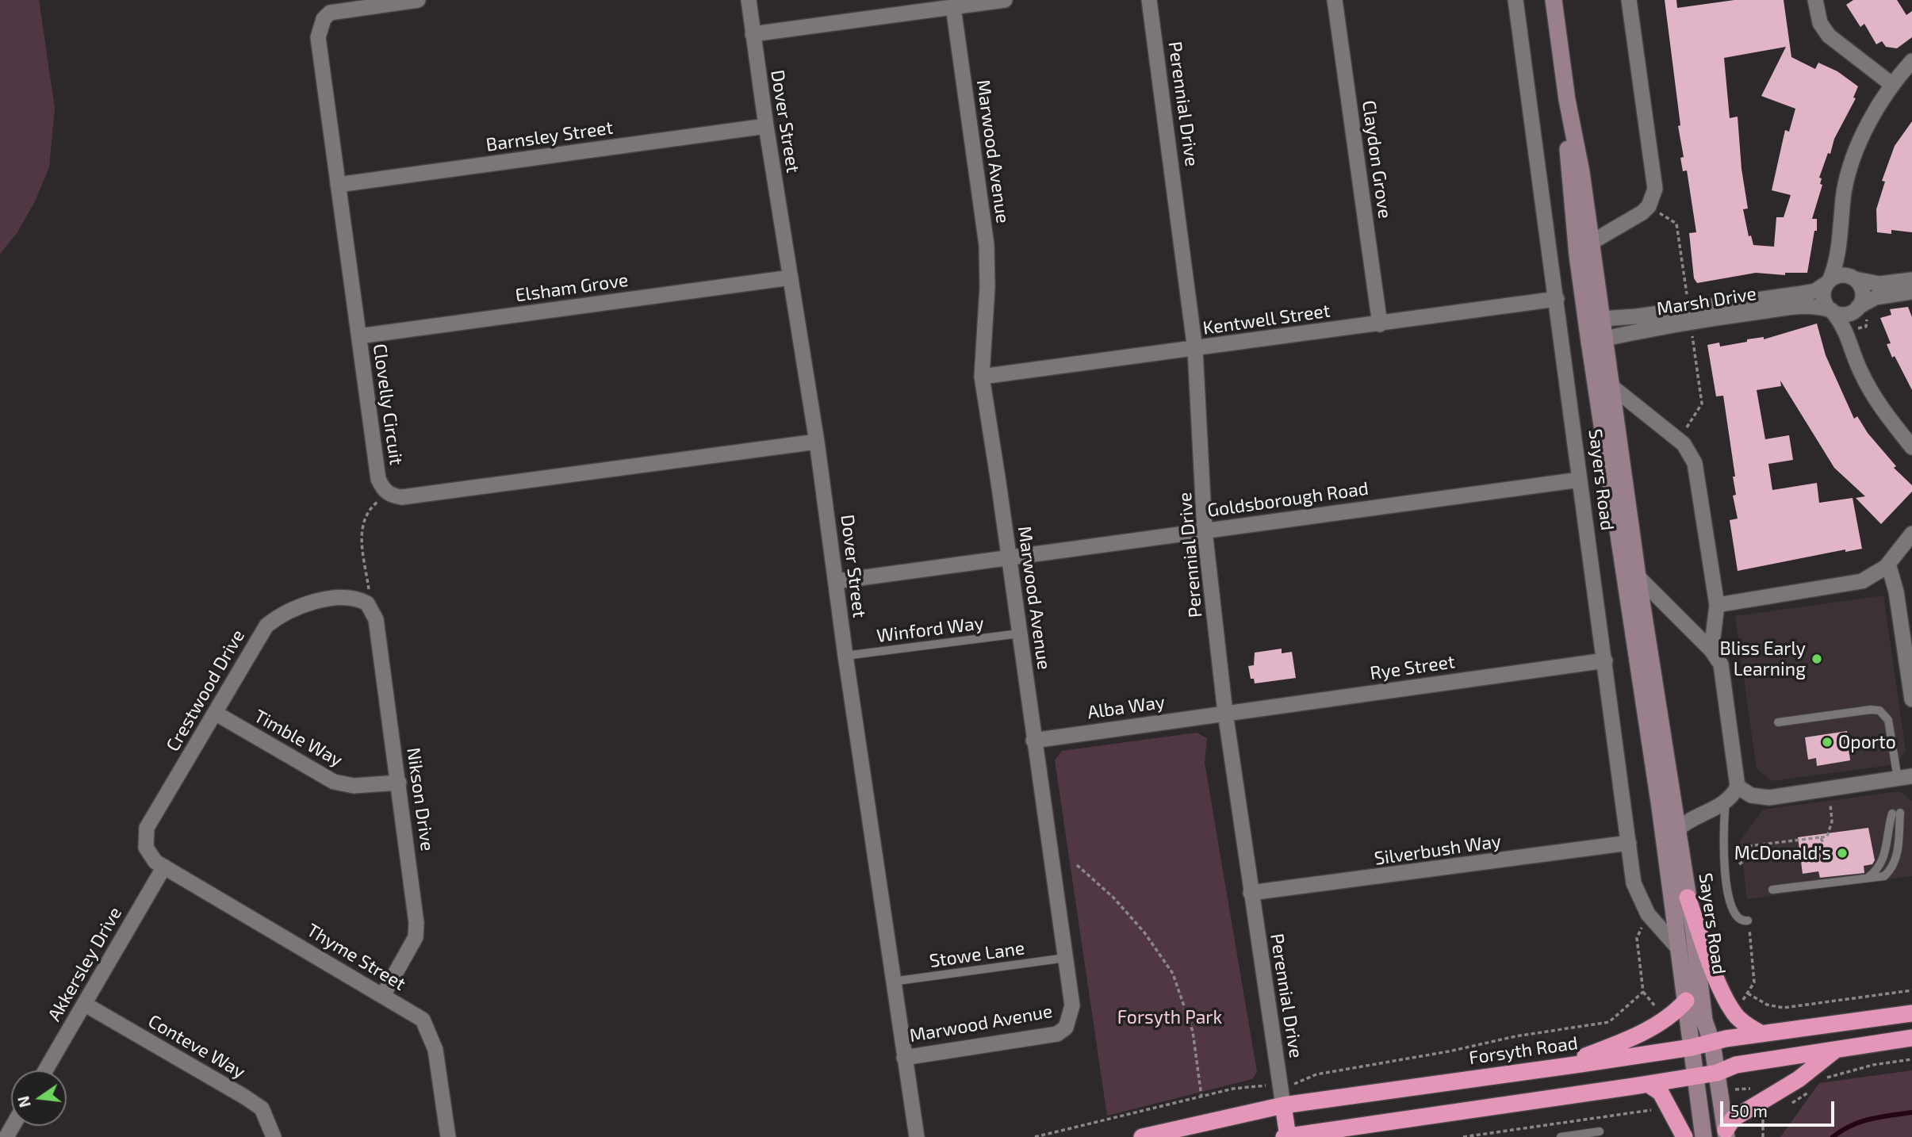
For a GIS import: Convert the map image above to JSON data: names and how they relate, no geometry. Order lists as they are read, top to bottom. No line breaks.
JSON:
{"streets":{"highway":["Forsyth Road"],"main road":["Sayers Road"],"street":["Perennial Drive","Dover Street","Barnsley Street","Marwood Avenue","Claydon Grove","Elsham Grove","Marsh Drive","Kentwell Street","Clovelly Circuit","Goldsborough Road","Rye Street","Crestwood Drive","Alba Way","Timble Way","Nikson Drive","Silverbush Way","Thyme Street","Akkersley Drive","Conteve Way"],"lane":["Winford Way","Stowe Lane"]},"crossings":[["Perennial Drive","Kentwell Street"],["Perennial Drive","Goldsborough Road"],["Perennial Drive","Rye Street"],["Perennial Drive","Alba Way"],["Perennial Drive","Silverbush Way"],["Perennial Drive","Forsyth Road"],["Dover Street","Barnsley Street"],["Dover Street","Marwood Avenue"],["Dover Street","Elsham Grove"],["Dover Street","Clovelly Circuit"],["Dover Street","Goldsborough Road"],["Dover Street","Winford Way"],["Dover Street","Stowe Lane"],["Barnsley Street","Clovelly Circuit"],["Marwood Avenue","Kentwell Street"],["Marwood Avenue","Goldsborough Road"],["Marwood Avenue","Winford Way"],["Marwood Avenue","Alba Way"],["Marwood Avenue","Stowe Lane"],["Claydon Grove","Kentwell Street"],["Elsham Grove","Clovelly Circuit"],["Marsh Drive","Sayers Road"],["Kentwell Street","Sayers Road"],["Sayers Road","Goldsborough Road"],["Sayers Road","Rye Street"],["Sayers Road","Silverbush Way"],["Sayers Road","Forsyth Road"],["Rye Street","Alba Way"],["Crestwood Drive","Timble Way"],["Crestwood Drive","Nikson Drive"],["Crestwood Drive","Thyme Street"],["Crestwood Drive","Akkersley Drive"],["Timble Way","Nikson Drive"],["Nikson Drive","Thyme Street"],["Thyme Street","Akkersley Drive"],["Akkersley Drive","Conteve Way"]],"parks":["Forsyth Park"],"places":["Bliss Early Learning","Oporto","McDonald's"],"scale_bar":"50 m","north":"left"}
